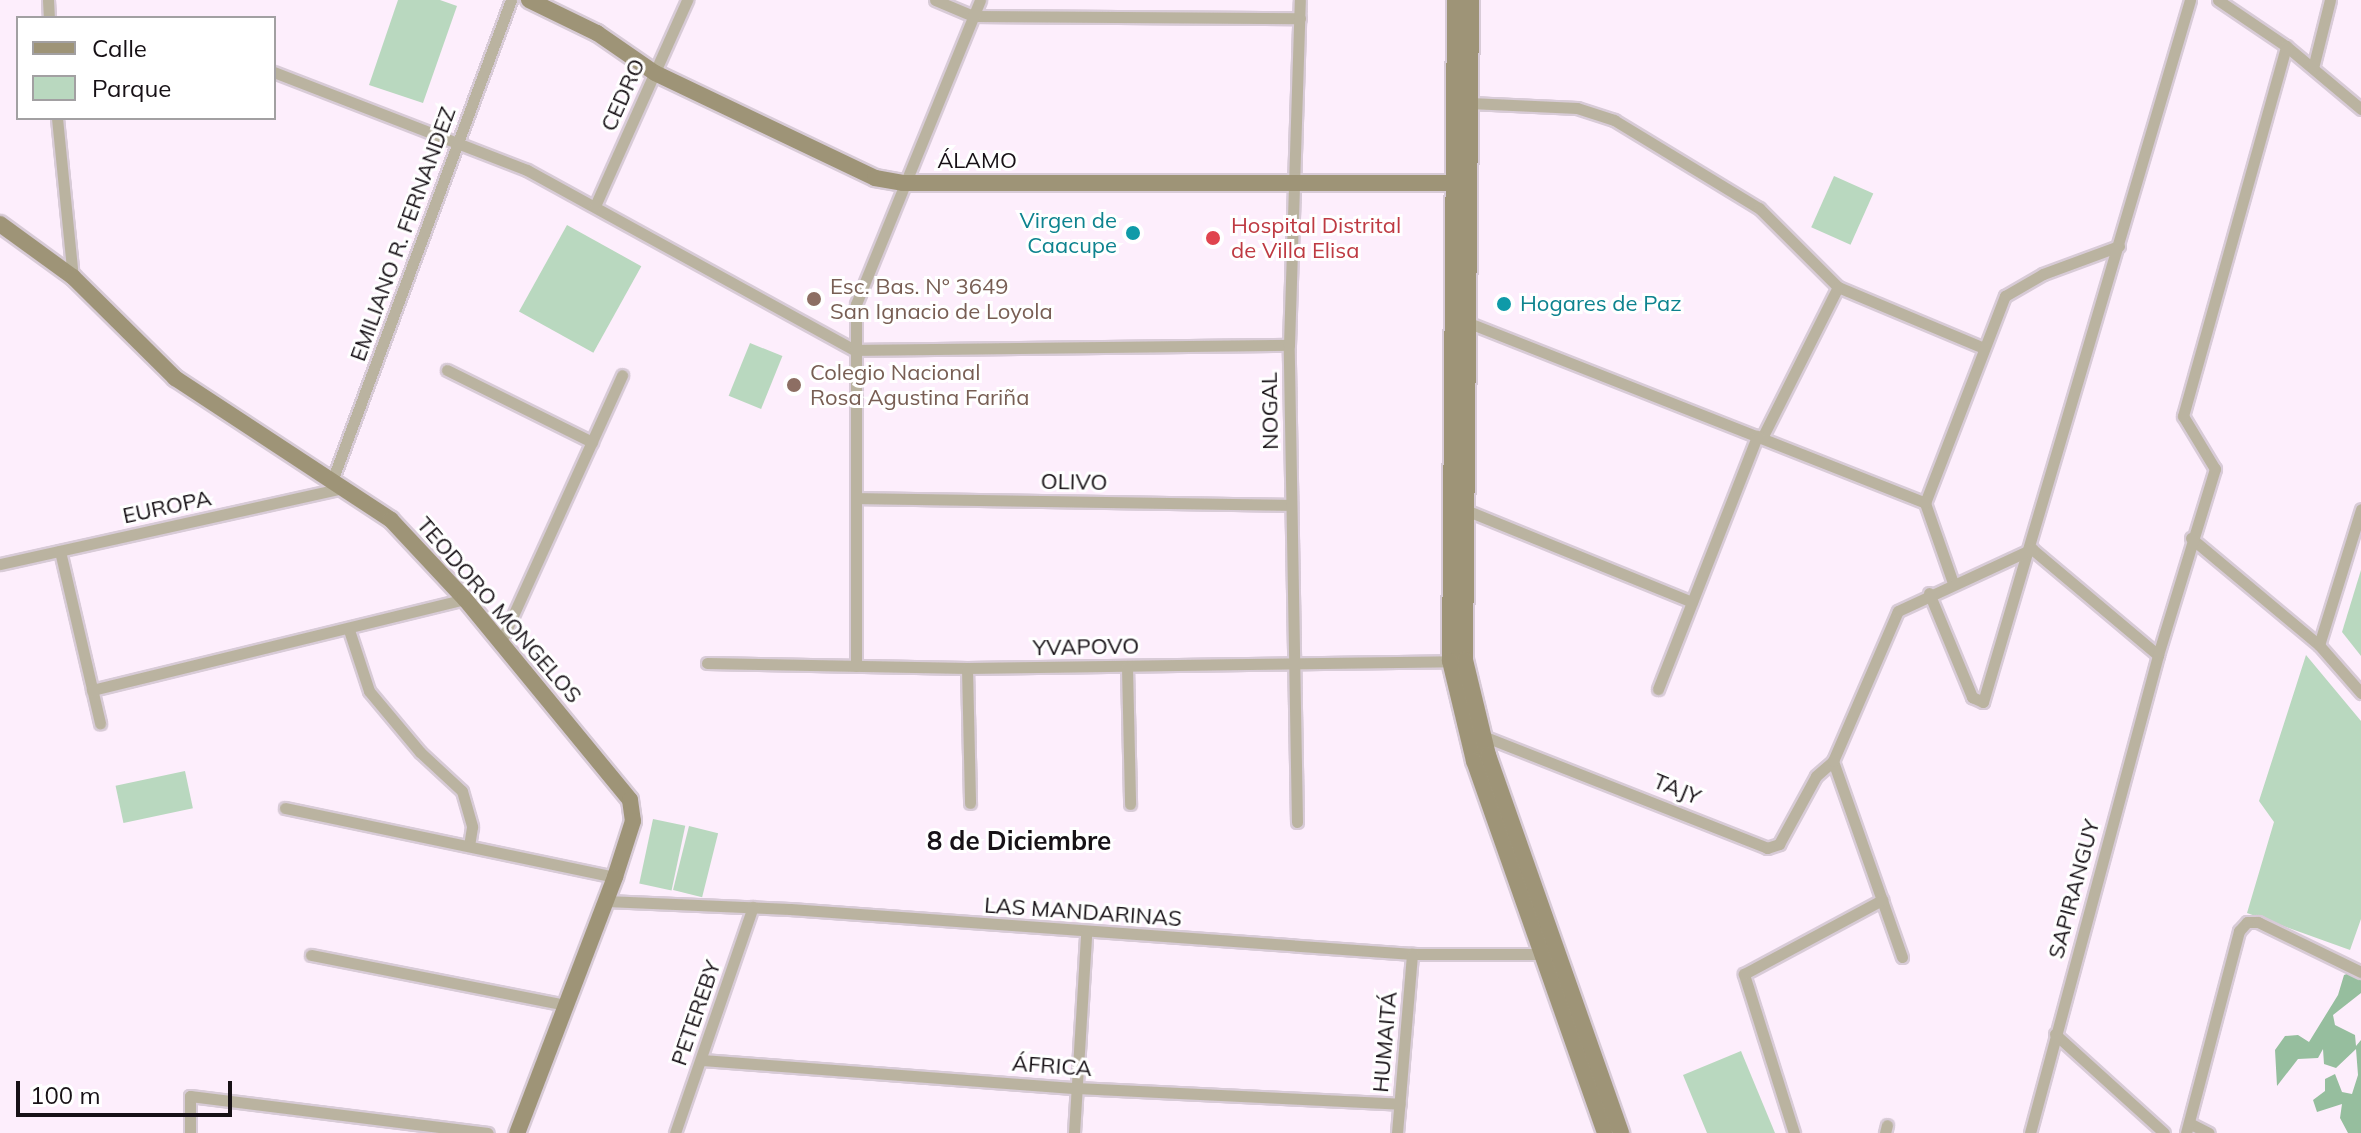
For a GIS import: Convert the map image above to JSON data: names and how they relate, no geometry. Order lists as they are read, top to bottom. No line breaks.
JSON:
{"streets":{"street":["CEDRO","ÁLAMO","EMILIANO R. FERNANDEZ","NOGAL","OLIVO","EUROPA","TEODORO MONGELOS","YVAPOVO","TAJY","SAPIRANGUY","LAS MANDARINAS","PETEREBY","HUMAITÁ","ÁFRICA"]},"crossings":[["CEDRO","ÁLAMO"],["ÁLAMO","NOGAL"],["EMILIANO R. FERNANDEZ","EUROPA"],["EMILIANO R. FERNANDEZ","TEODORO MONGELOS"],["NOGAL","OLIVO"],["NOGAL","YVAPOVO"],["EUROPA","TEODORO MONGELOS"],["TEODORO MONGELOS","LAS MANDARINAS"],["LAS MANDARINAS","PETEREBY"],["LAS MANDARINAS","HUMAITÁ"],["PETEREBY","ÁFRICA"],["HUMAITÁ","ÁFRICA"]],"districts":["8 de Diciembre"],"places":["Virgen de Caacupe","Hospital Distrital de Villa Elisa","Esc. Bas. N° 3649 San Ignacio de Loyola","Hogares de Paz","Colegio Nacional Rosa Agustina Fariña"],"legend":["Calle","Parque"],"scale_bar":"100 m"}
